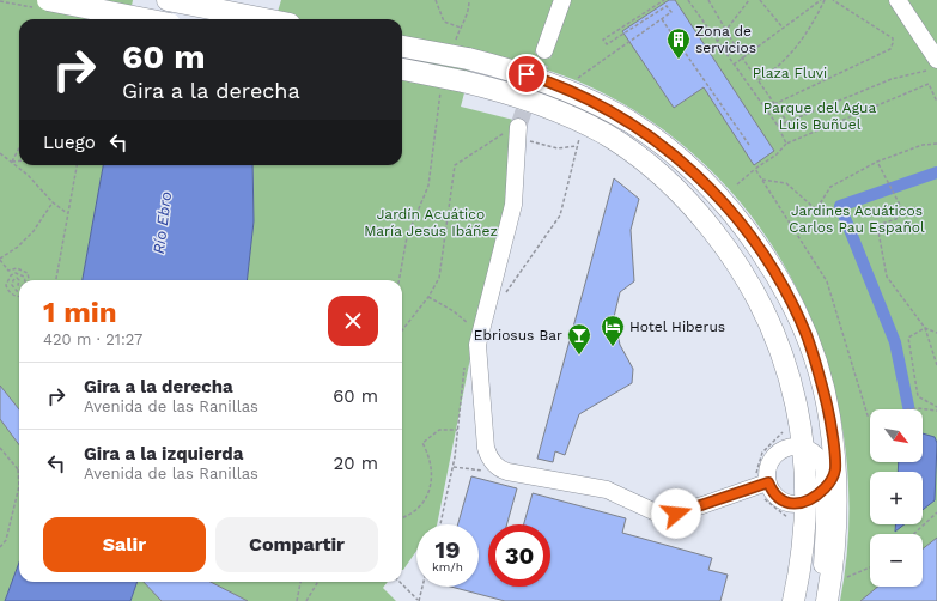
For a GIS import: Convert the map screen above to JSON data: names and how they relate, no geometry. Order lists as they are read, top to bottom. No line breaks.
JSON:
{"water":["Río Ebro"],"parks":["Plaza Fluvi","Parque del Agua Luis Buñuel","Jardines Acuáticos Carlos Pau Español","Jardín Acuático María Jesús Ibáñez"],"places":{"building":["Zona de servicios"],"hotel":["Hotel Hiberus"],"bar":["Ebriosus Bar"]},"north":"bottom right","page":{"turn":["60 m","Gira a la derecha"],"then":"Luego","heading":["1 min","420 m · 21:27"],"list":[{"name":"Gira a la derecha","note":"Avenida de las Ranillas","value":"60 m"},{"name":"Gira a la izquierda","note":"Avenida de las Ranillas","value":"20 m"}],"map_buttons":["+","−"],"buttons":["Salir","Compartir"],"speed":"19 km/h","limit":"30"}}
